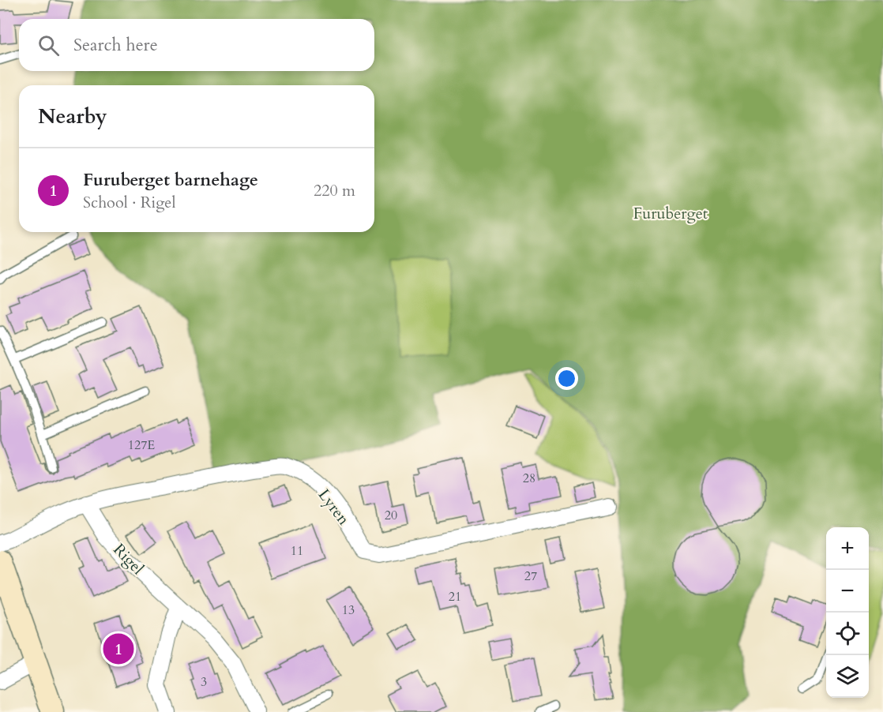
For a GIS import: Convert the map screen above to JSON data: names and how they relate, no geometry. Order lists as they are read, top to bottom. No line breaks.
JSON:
{"streets":{"street":["Lyren","Rigel"]},"crossings":[["Lyren","Rigel"]],"parks":["Furuberget"],"house_numbers":["127E","28","20","11","27","21","13","3"],"page":{"search":"Search here","heading":"Nearby","list":[{"mark":"1","name":"Furuberget barnehage","note":"School · Rigel","value":"220 m"}],"map_buttons":["+","−"],"pins":"1"}}
